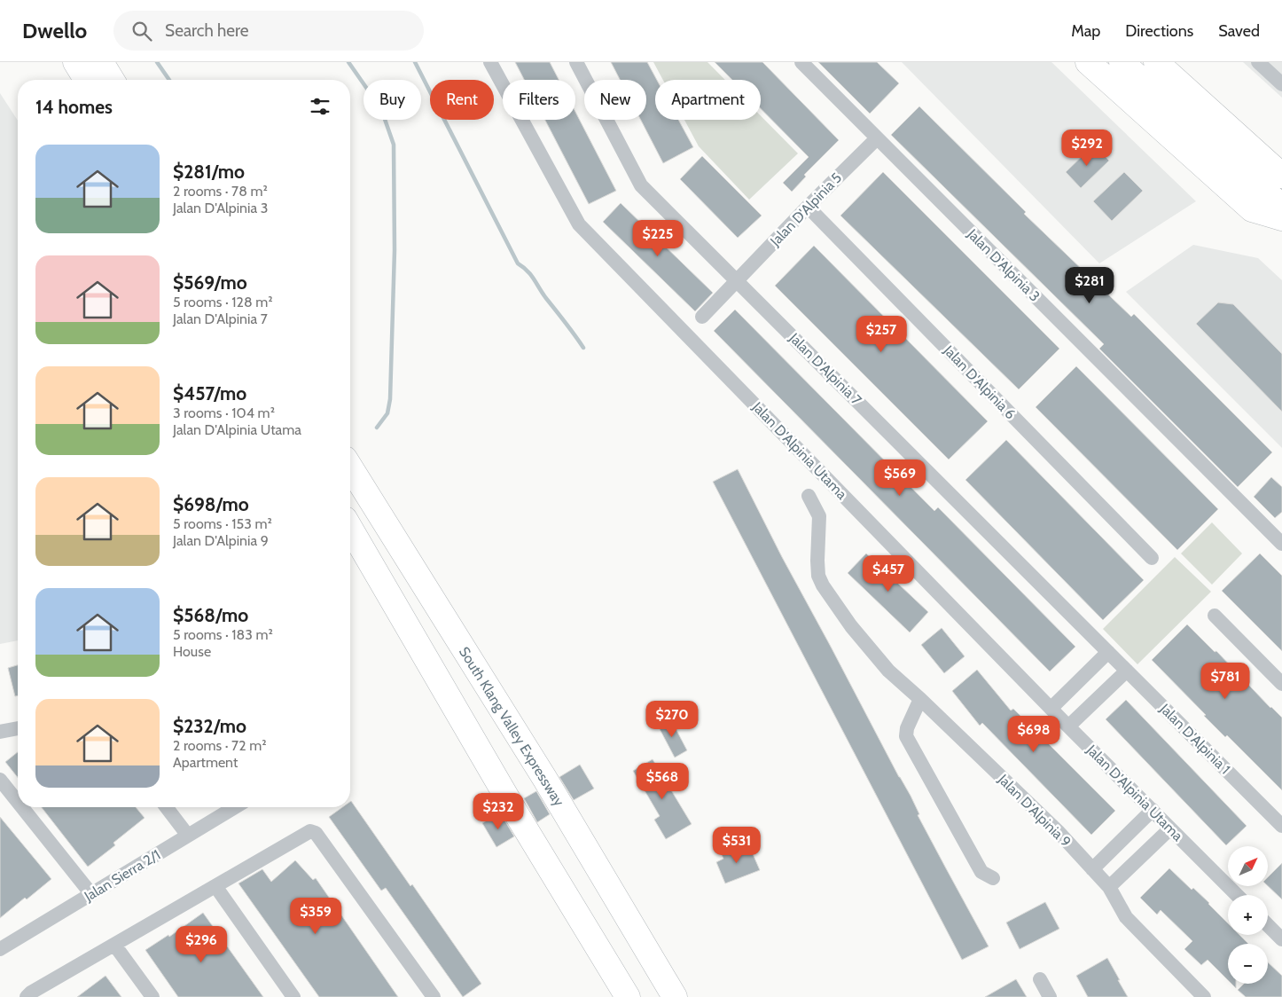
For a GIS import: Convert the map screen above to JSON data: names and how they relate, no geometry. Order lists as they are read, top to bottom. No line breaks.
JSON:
{"streets":{"highway":["South Klang Valley Expressway"],"street":["Jalan D'Alpinia 5","Jalan D'Alpinia 3","Jalan D'Alpinia 7","Jalan D'Alpinia 6","Jalan D'Alpinia Utama","Jalan D'Alpinia 1","Jalan D'Alpinia 9","Jalan Sierra 2/1"]},"crossings":[["Jalan D'Alpinia 5","Jalan D'Alpinia 3"],["Jalan D'Alpinia 5","Jalan D'Alpinia 7"],["Jalan D'Alpinia 5","Jalan D'Alpinia 6"],["Jalan D'Alpinia 7","Jalan D'Alpinia 1"]],"north":"top right","page":{"header":"Dwello","search":"Search here","nav":["Map","Directions","Saved"],"chip":["Buy","Rent","Filters","New","Apartment"],"heading":"14 homes","price":["$292","$225","$281","$257","$569","$457","$781","$270","$698","$568","$232","$531","$359","$296"],"list":[{"name":"$281/mo","note":"2 rooms · 78 m² · Jalan D'Alpinia 3"},{"name":"$569/mo","note":"5 rooms · 128 m² · Jalan D'Alpinia 7"},{"name":"$457/mo","note":"3 rooms · 104 m² · Jalan D'Alpinia Utama"},{"name":"$698/mo","note":"5 rooms · 153 m² · Jalan D'Alpinia 9"},{"name":"$568/mo","note":"5 rooms · 183 m² · House"},{"name":"$232/mo","note":"2 rooms · 72 m² · Apartment"}],"map_buttons":["+","−"]}}
